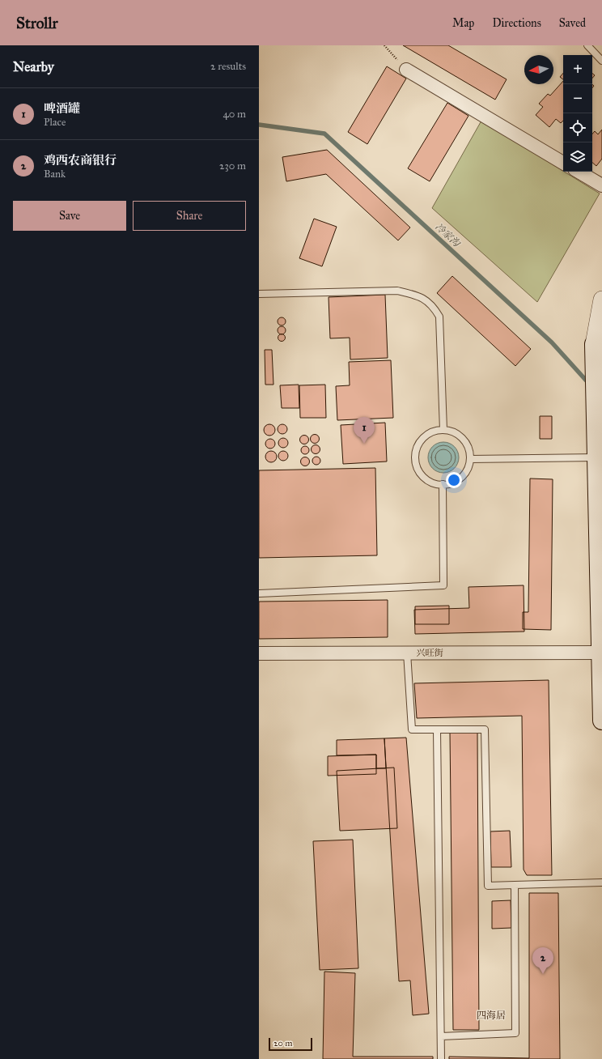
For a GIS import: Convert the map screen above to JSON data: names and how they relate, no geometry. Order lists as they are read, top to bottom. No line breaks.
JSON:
{"streets":{"street":["兴旺街"]},"districts":["四海居"],"water":["冷家沟"],"scale_bar":"20 m","north":"left","page":{"header":"Strollr","nav":["Map","Directions","Saved"],"heading":["Nearby","2 results"],"map_buttons":["+","−"],"list":[{"mark":"1","name":"啤酒罐","note":"Place","value":"40 m"},{"mark":"2","name":"鸡西农商银行","note":"Bank","value":"230 m"}],"buttons":["Save","Share"],"pins":["1","2"],"scale":"20 m"}}
